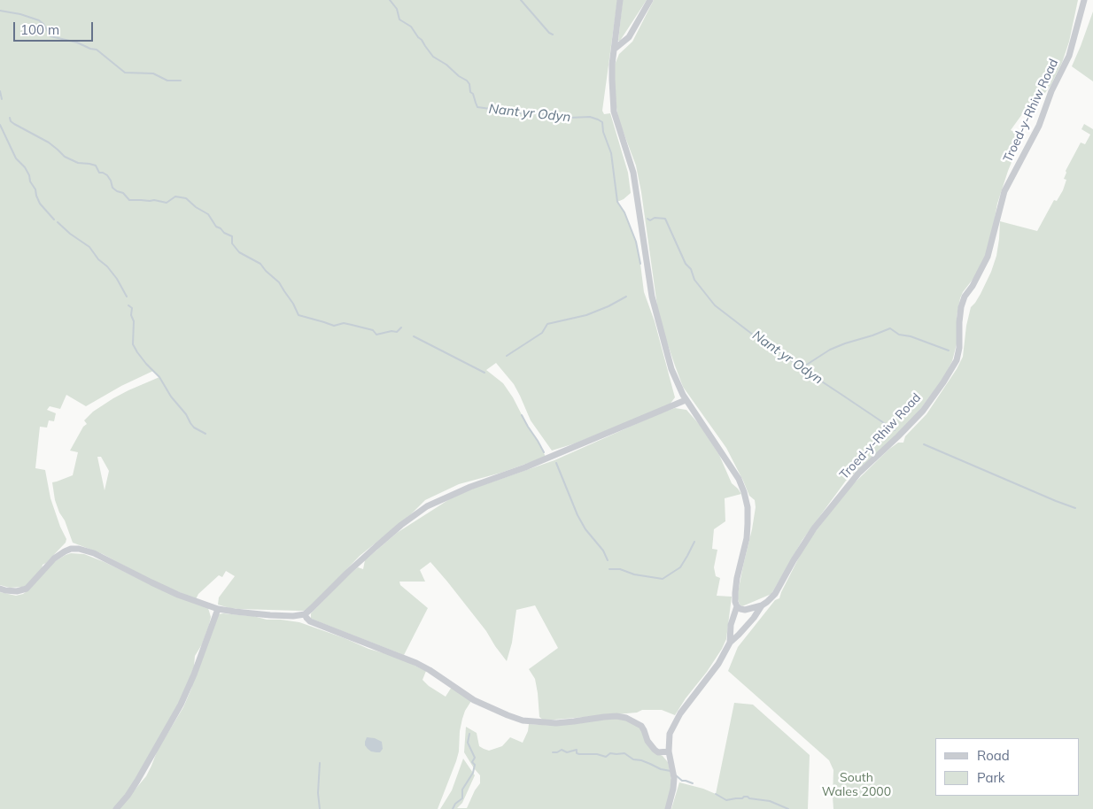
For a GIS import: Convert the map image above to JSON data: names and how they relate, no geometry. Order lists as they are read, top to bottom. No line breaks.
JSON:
{"streets":{"street":["Troed-y-Rhiw Road"]},"water":["Nant yr Odyn"],"parks":["South Wales 2000"],"legend":["Road","Park"],"scale_bar":"100 m"}
